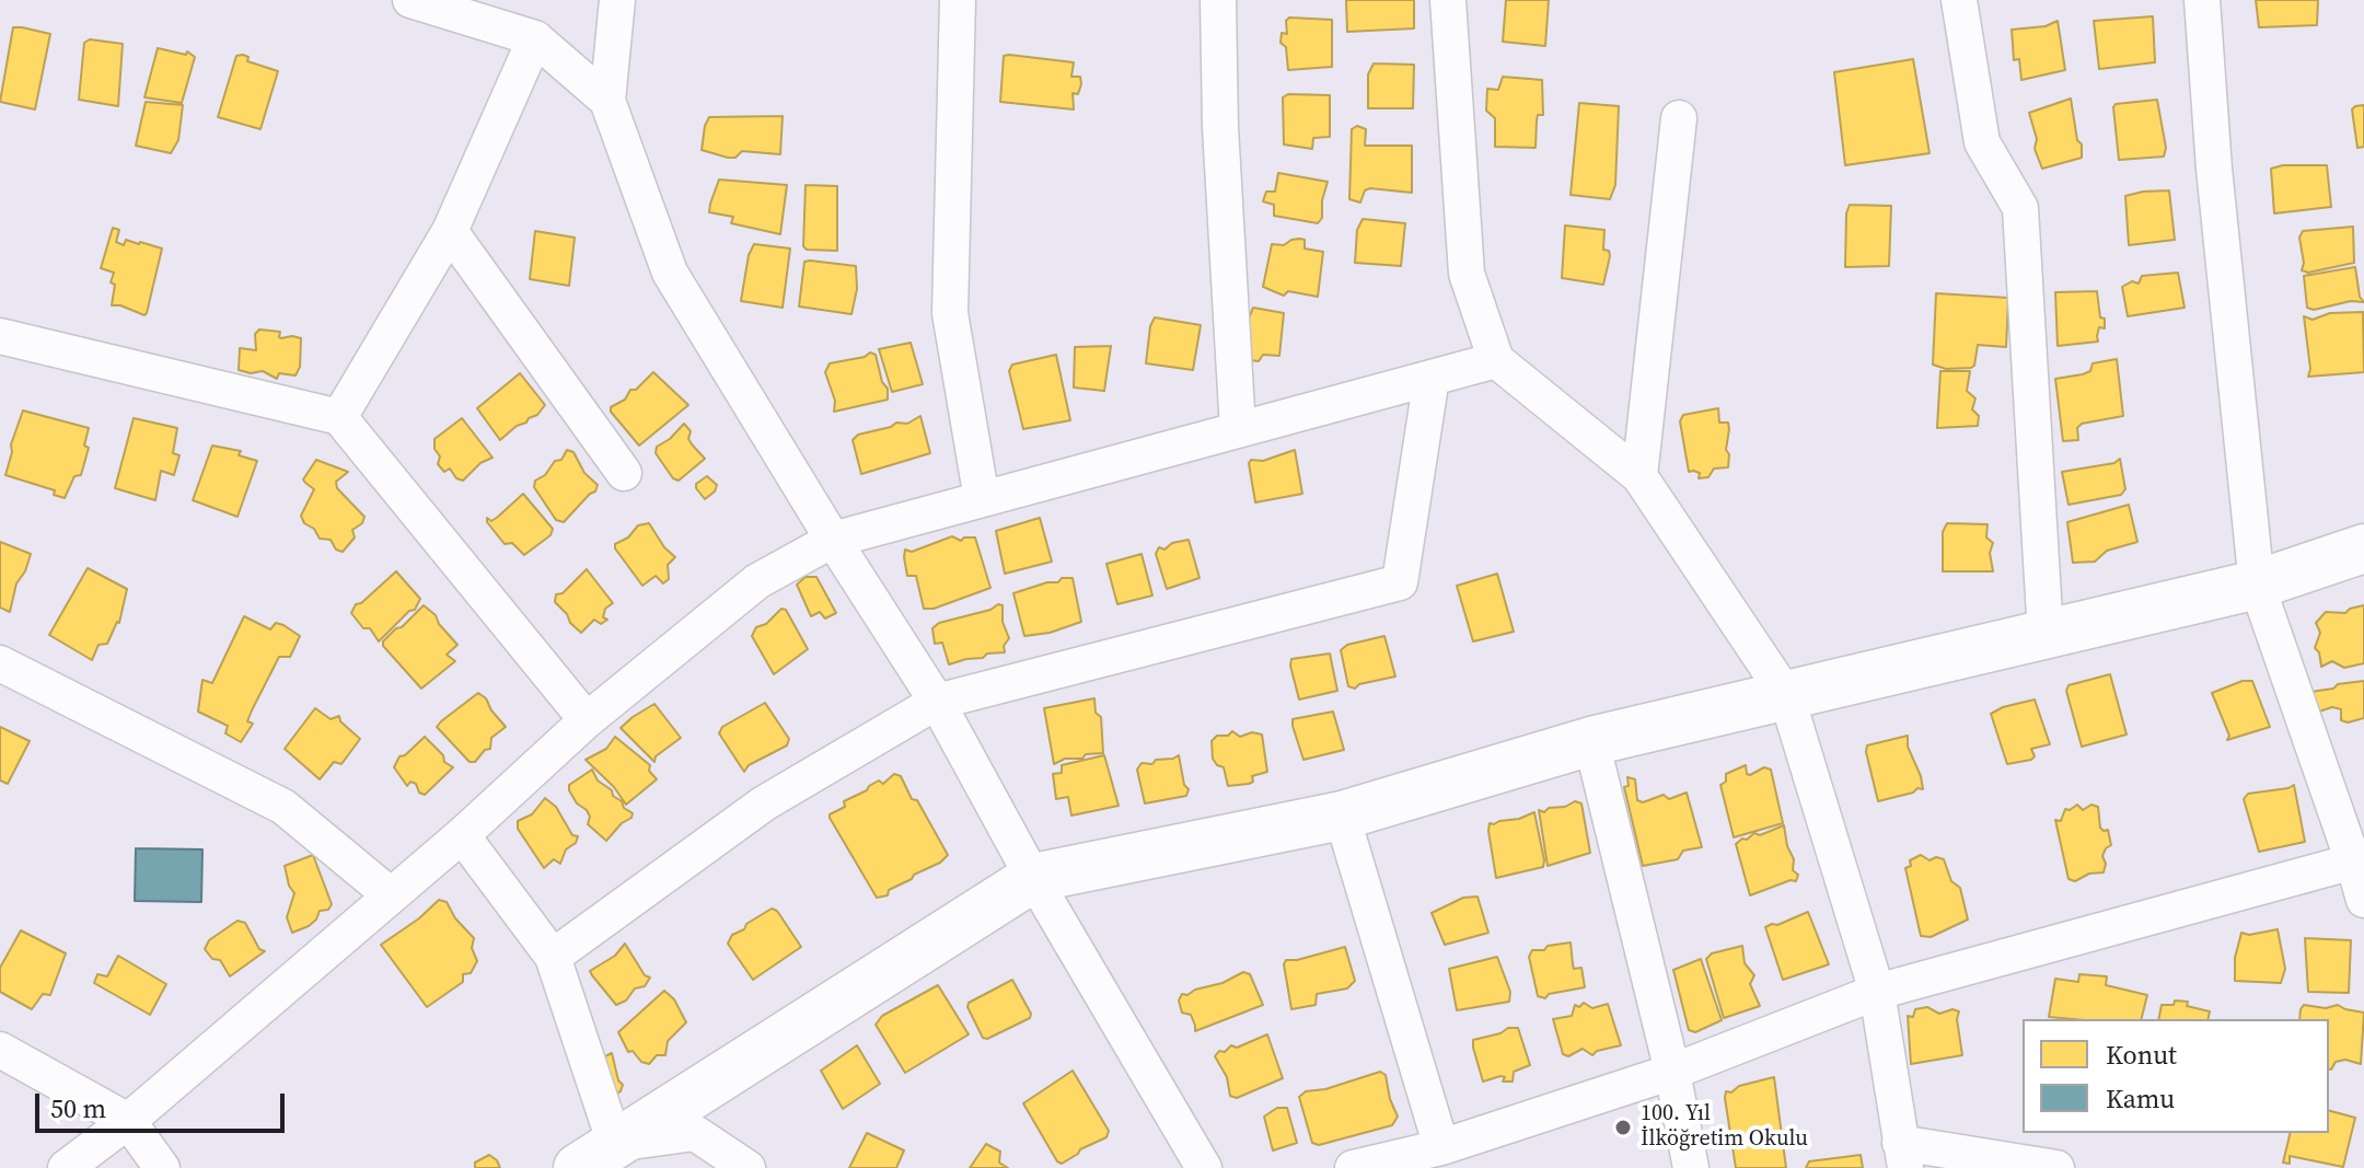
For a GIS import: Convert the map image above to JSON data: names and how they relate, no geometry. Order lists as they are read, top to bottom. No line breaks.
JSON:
{"places":["100. Yıl İlköğretim Okulu"],"legend":["Konut","Kamu"],"scale_bar":"50 m"}
